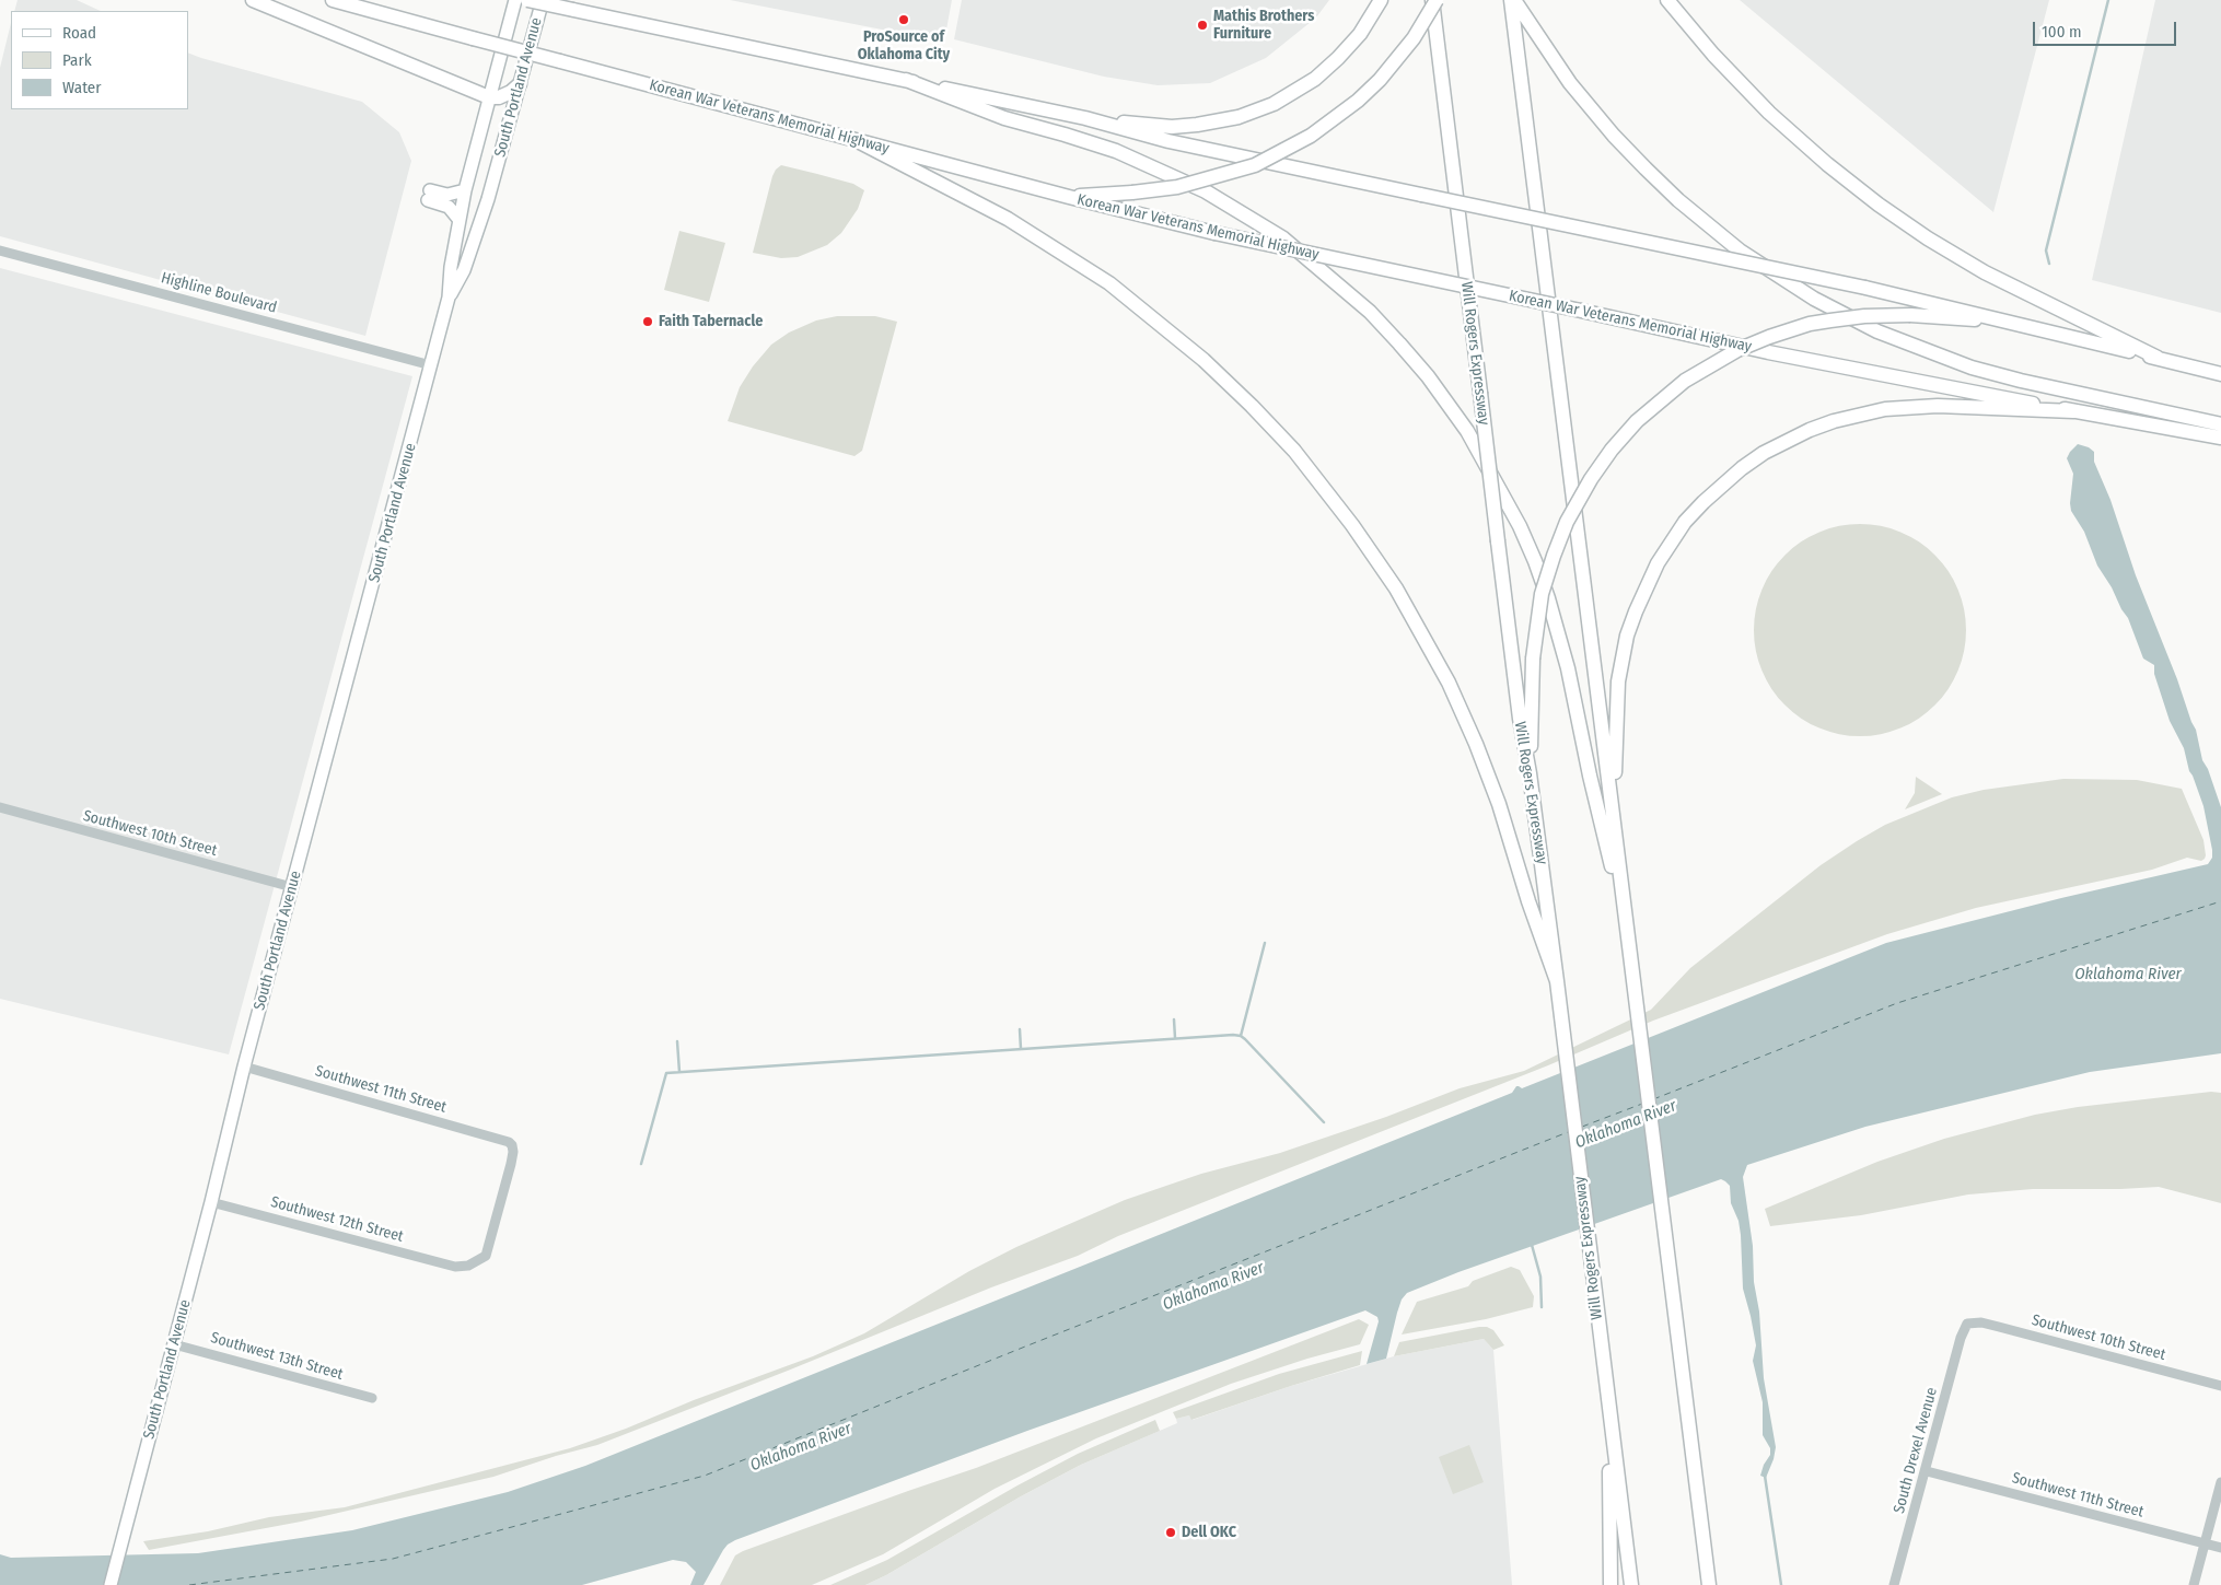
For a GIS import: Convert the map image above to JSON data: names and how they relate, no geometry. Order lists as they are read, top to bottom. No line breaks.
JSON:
{"streets":{"highway":["Korean War Veterans Memorial Highway","Will Rogers Expressway"],"main road":["South Portland Avenue"],"street":["Highline Boulevard","Southwest 10th Street","Southwest 11th Street","Southwest 12th Street","Southwest 13th Street","South Drexel Avenue"]},"crossings":[["South Portland Avenue","Highline Boulevard"],["South Portland Avenue","Southwest 10th Street"],["South Portland Avenue","Southwest 11th Street"],["South Portland Avenue","Southwest 12th Street"],["South Portland Avenue","Southwest 13th Street"],["Southwest 10th Street","South Drexel Avenue"],["Southwest 11th Street","Southwest 12th Street"],["Southwest 11th Street","South Drexel Avenue"]],"water":["Oklahoma River"],"places":["ProSource of Oklahoma City","Mathis Brothers Furniture","Faith Tabernacle","Dell OKC"],"legend":["Road","Park","Water"],"scale_bar":"100 m"}
